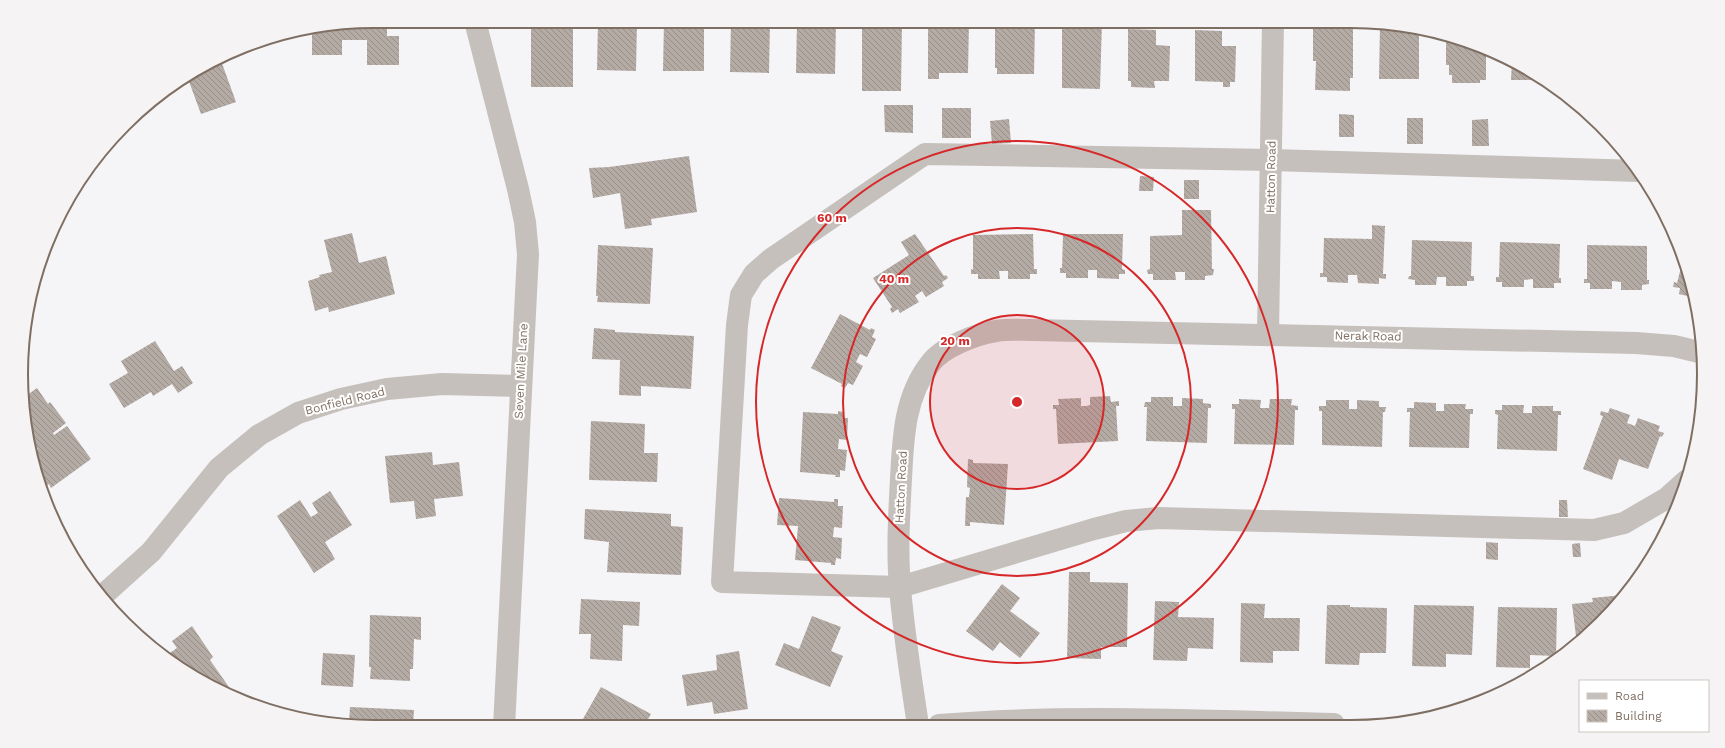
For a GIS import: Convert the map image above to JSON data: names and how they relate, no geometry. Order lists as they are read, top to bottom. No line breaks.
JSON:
{"streets":{"street":["Hatton Road","Nerak Road","Seven Mile Lane","Bonfield Road"]},"crossings":[["Hatton Road","Nerak Road"],["Seven Mile Lane","Bonfield Road"]],"legend":["Road","Building"],"rings":["60 m","40 m","20 m"]}
